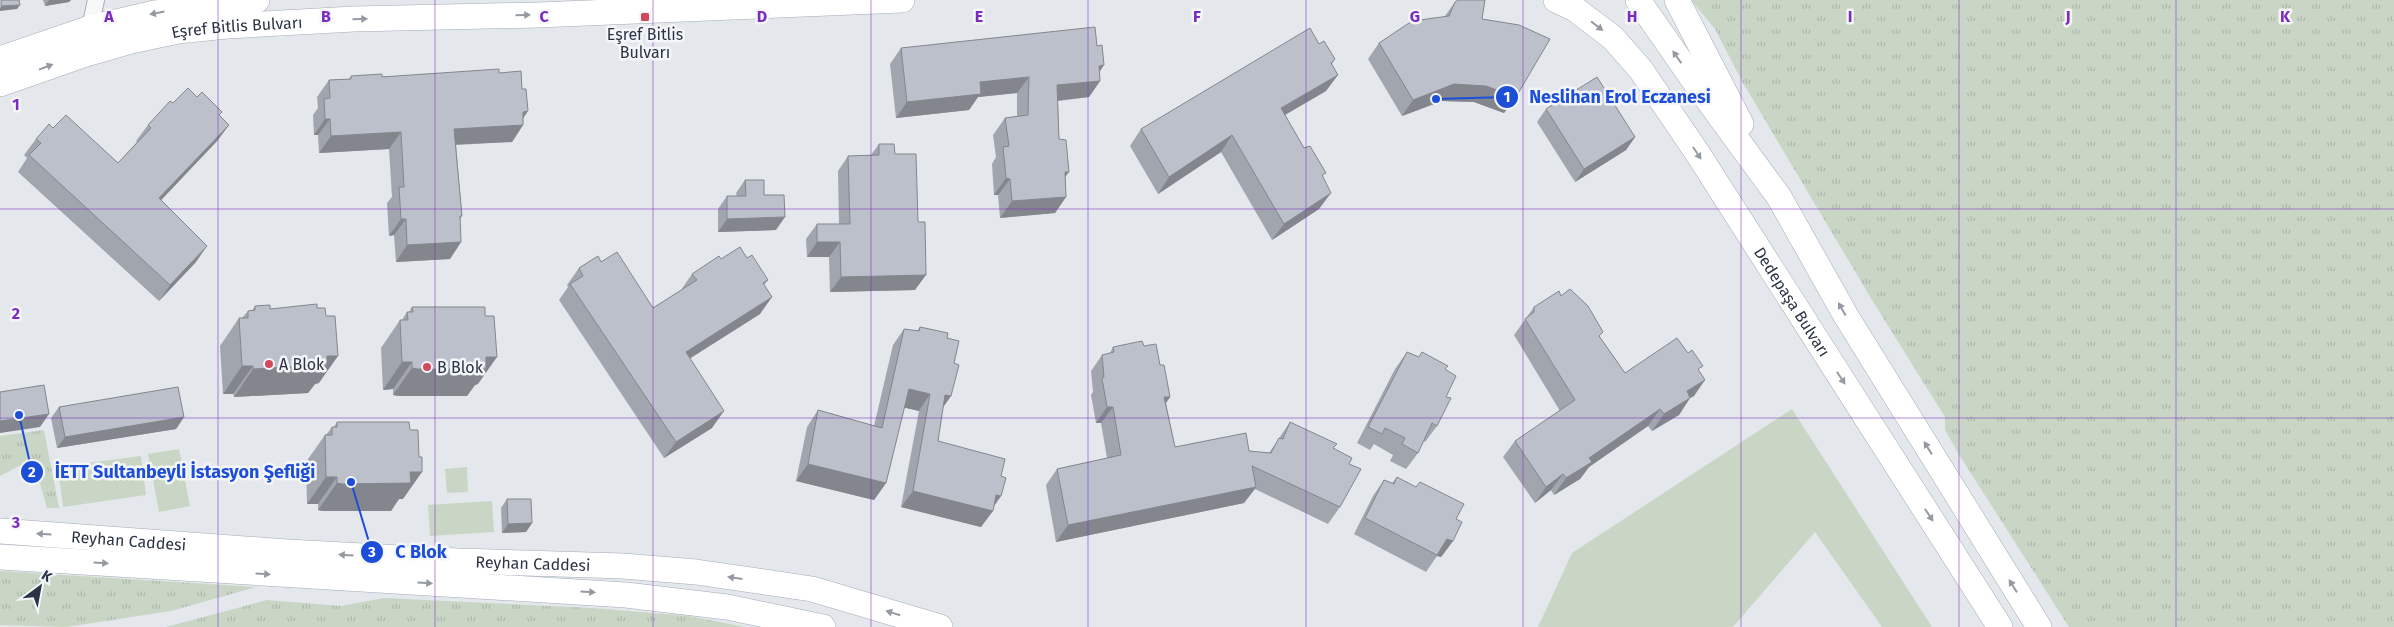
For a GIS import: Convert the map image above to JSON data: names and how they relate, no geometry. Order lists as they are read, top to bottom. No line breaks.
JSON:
{"streets":{"main road":["Eşref Bitlis Bulvarı","Dedepaşa Bulvarı","Reyhan Caddesi"]},"places":{"transit":["Eşref Bitlis Bulvarı"],"other":["Neslihan Erol Eczanesi","A Blok","B Blok","İETT Sultanbeyli İstasyon Şefliği","C Blok"]},"north":"top right","grid":{"columns":["A","B","C","D","E","F","G","H","I","J","K"],"rows":["1","2","3"]}}
